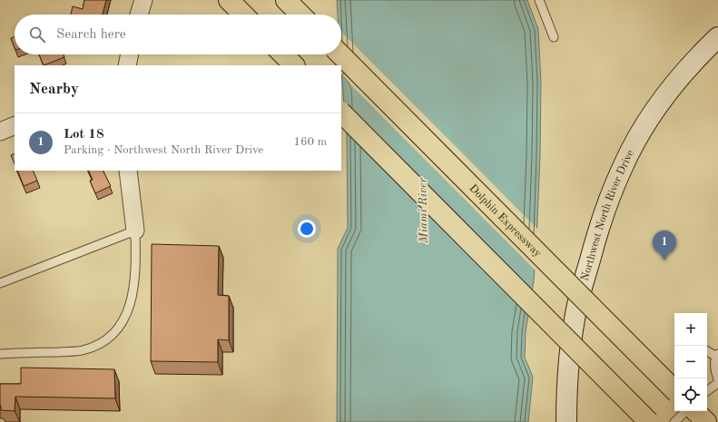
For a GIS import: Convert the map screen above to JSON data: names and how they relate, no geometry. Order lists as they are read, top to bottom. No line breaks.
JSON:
{"streets":{"highway":["Dolphin Expressway"],"main road":["Northwest North River Drive"]},"water":["Miami River"],"page":{"search":"Search here","heading":"Nearby","list":[{"mark":"1","name":"Lot 18","note":"Parking · Northwest North River Drive","value":"160 m"}],"pins":"1","map_buttons":["+","−"]}}
